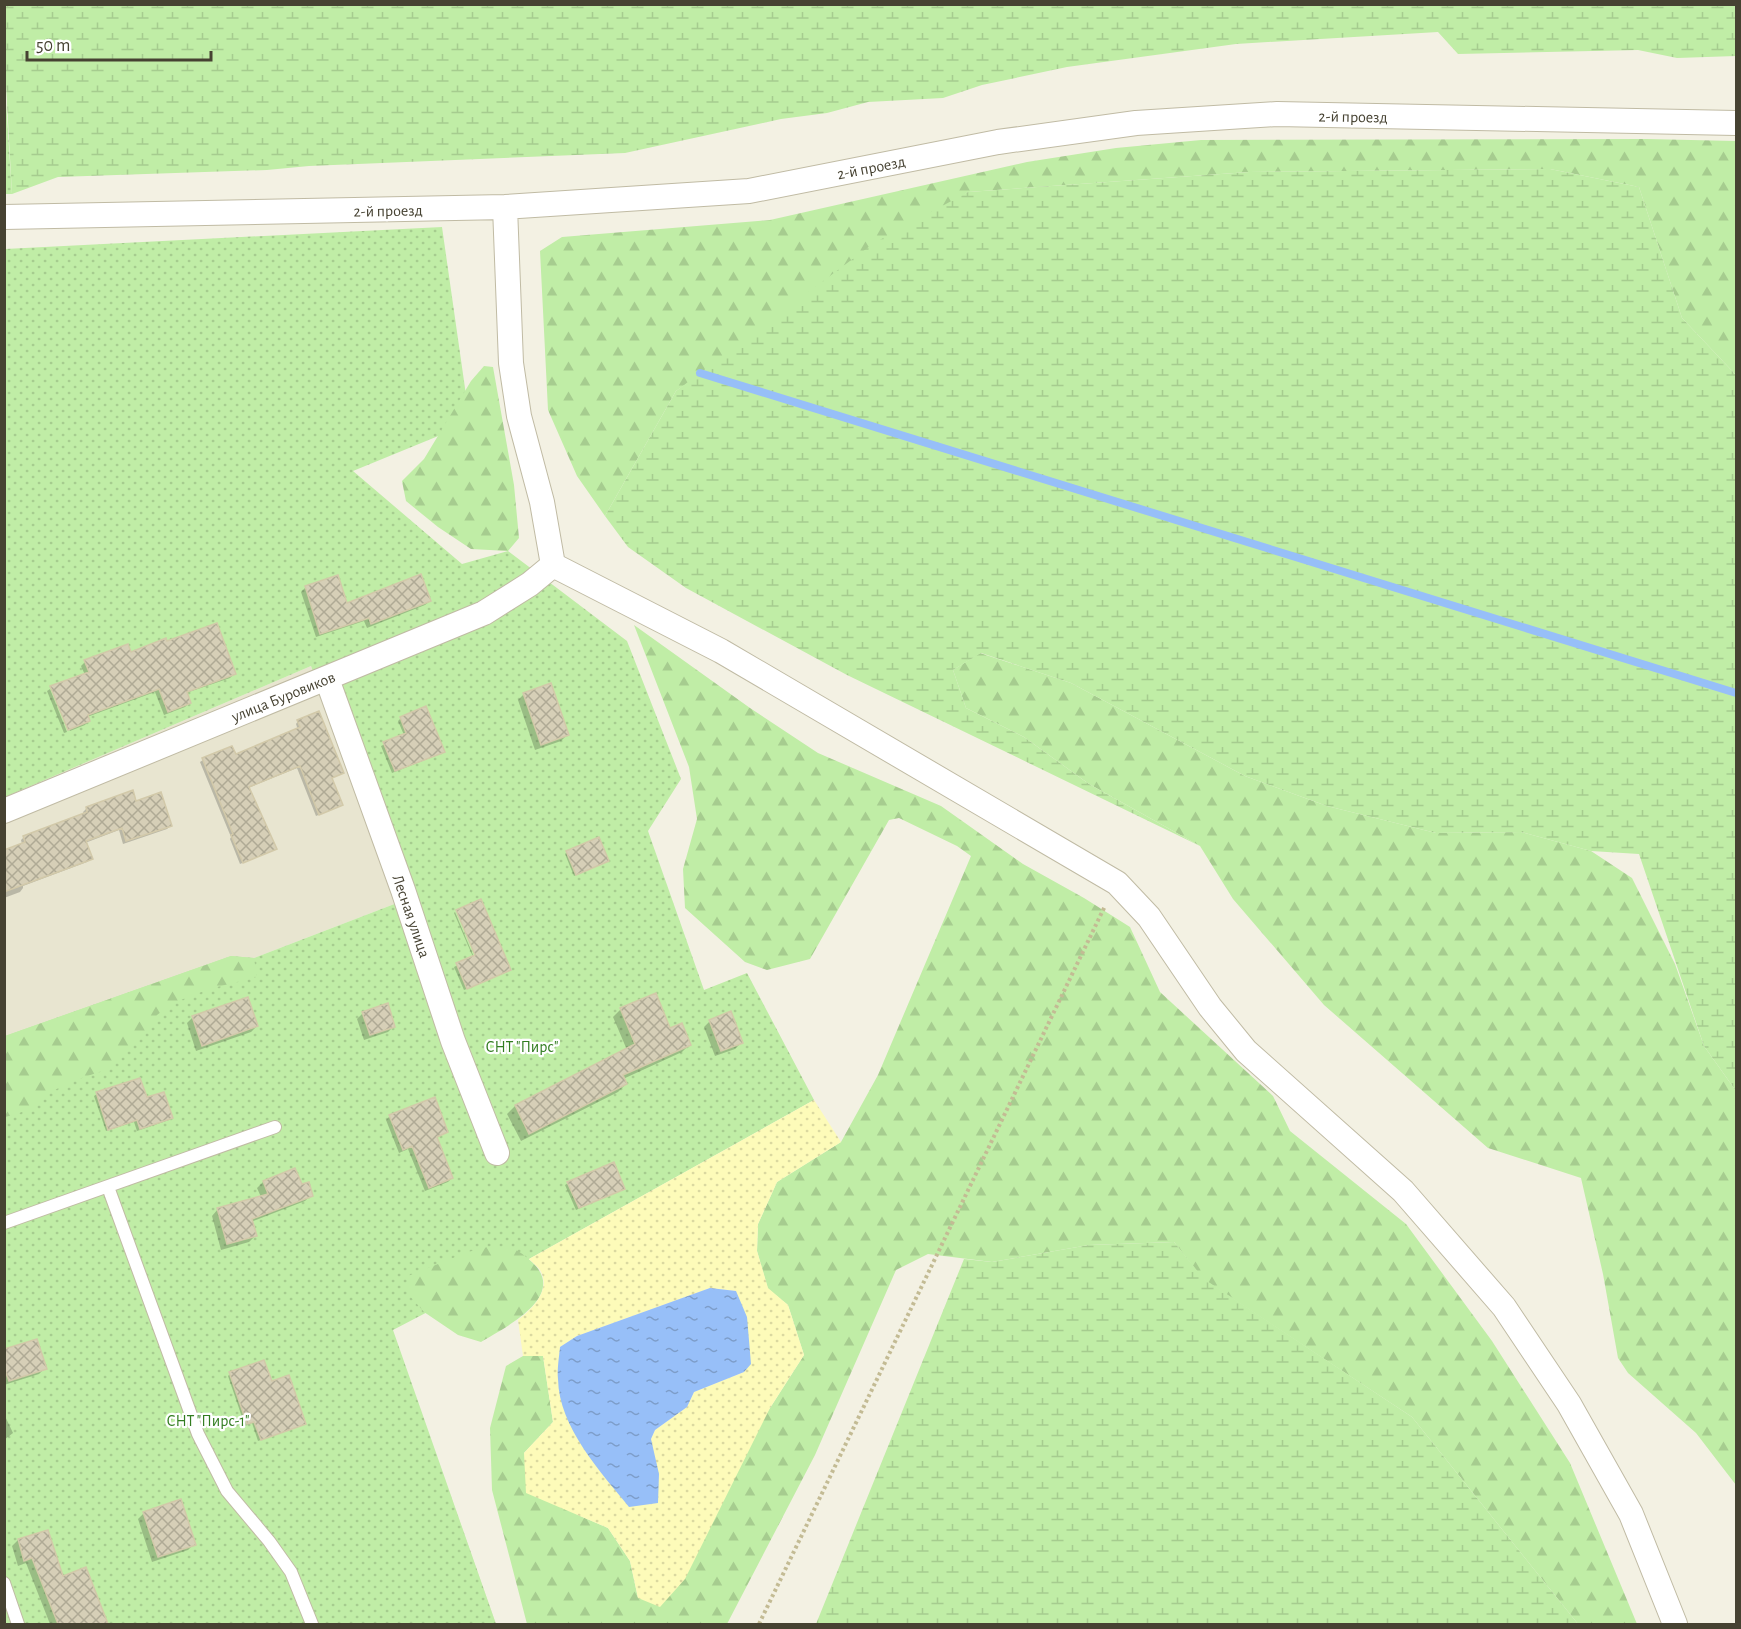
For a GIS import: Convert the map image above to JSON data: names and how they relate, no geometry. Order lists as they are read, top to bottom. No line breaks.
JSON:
{"streets":{"street":["2-й проезд","улица Буровиков","Лесная улица"]},"crossings":[["улица Буровиков","Лесная улица"]],"parks":["СНТ \"Пирс\"","СНТ \"Пирс-1\""],"scale_bar":"50 m"}
